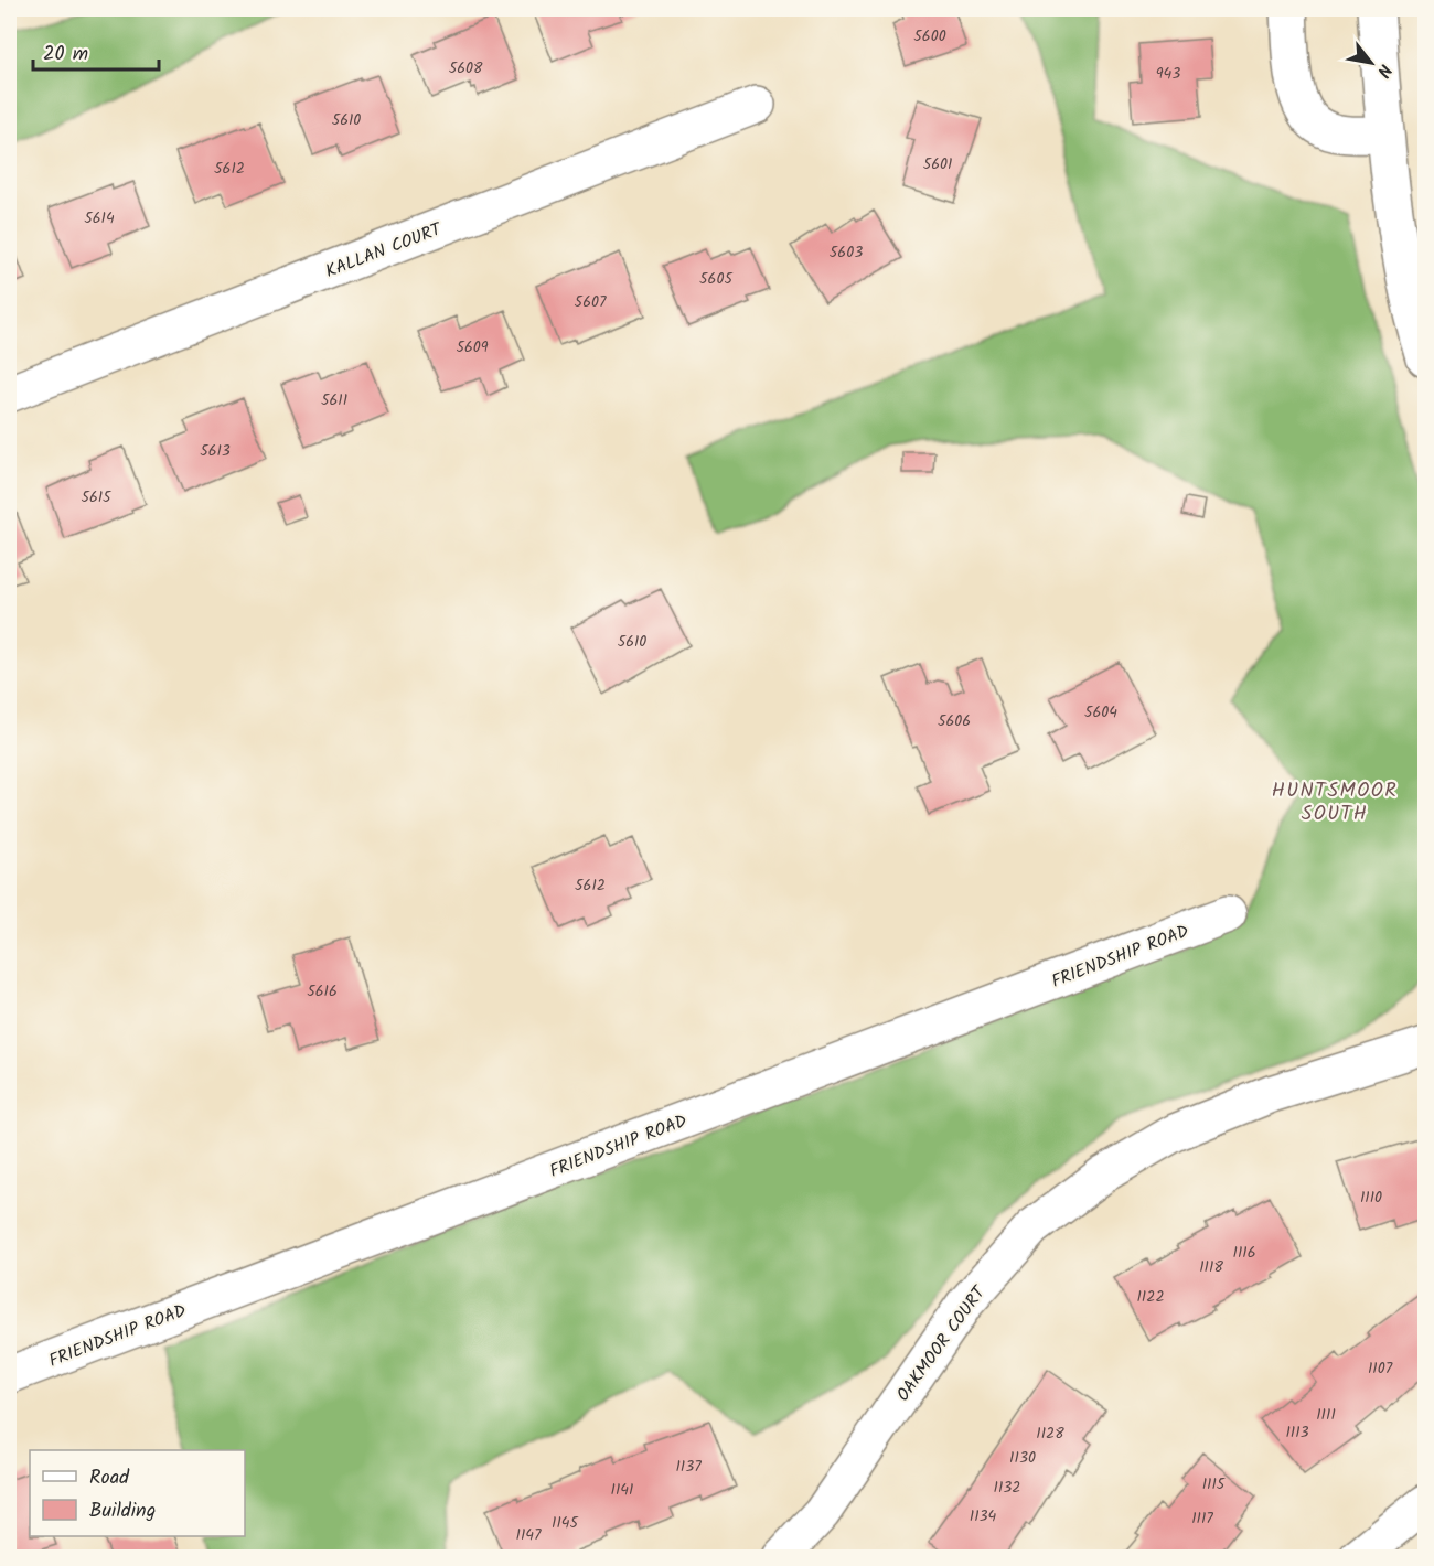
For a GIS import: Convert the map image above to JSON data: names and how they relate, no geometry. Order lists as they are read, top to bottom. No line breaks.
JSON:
{"streets":{"street":["KALLAN COURT","FRIENDSHIP ROAD","OAKMOOR COURT"]},"districts":["HUNTSMOOR SOUTH"],"house_numbers":["5600","5608","943","5610","5601","5612","5614","5603","5605","5607","5609","5611","5613","5615","5610","5604","5606","5612","5616","1110","1116","1118","1122","1107","1111","1113","1128","1130","1137","1115","1132","1141","1134","1117","1145","1147"],"legend":["Road","Building"],"scale_bar":"20 m","north":"bottom right"}
